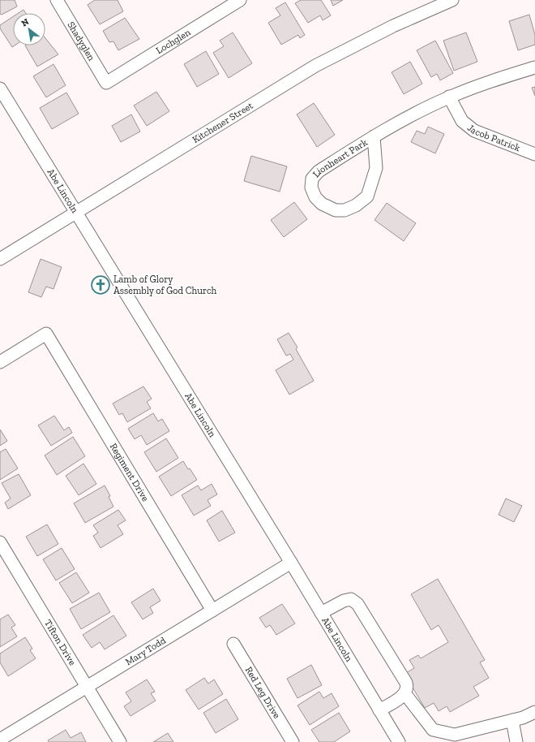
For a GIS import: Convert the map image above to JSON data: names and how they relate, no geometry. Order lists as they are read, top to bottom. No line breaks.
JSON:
{"streets":{"street":["Shadyglen","Lochglen","Kitchener Street","Jacob Patrick","Lionheart Park","Abe Lincoln","Regiment Drive","Tifton Drive","Mary Todd","Red Leg Drive"]},"crossings":[["Shadyglen","Lochglen"],["Kitchener Street","Abe Lincoln"],["Jacob Patrick","Lionheart Park"],["Abe Lincoln","Mary Todd"],["Regiment Drive","Mary Todd"],["Tifton Drive","Mary Todd"]],"places":{"church":["Lamb of Glory Assembly of God Church"]},"north":"top left"}
